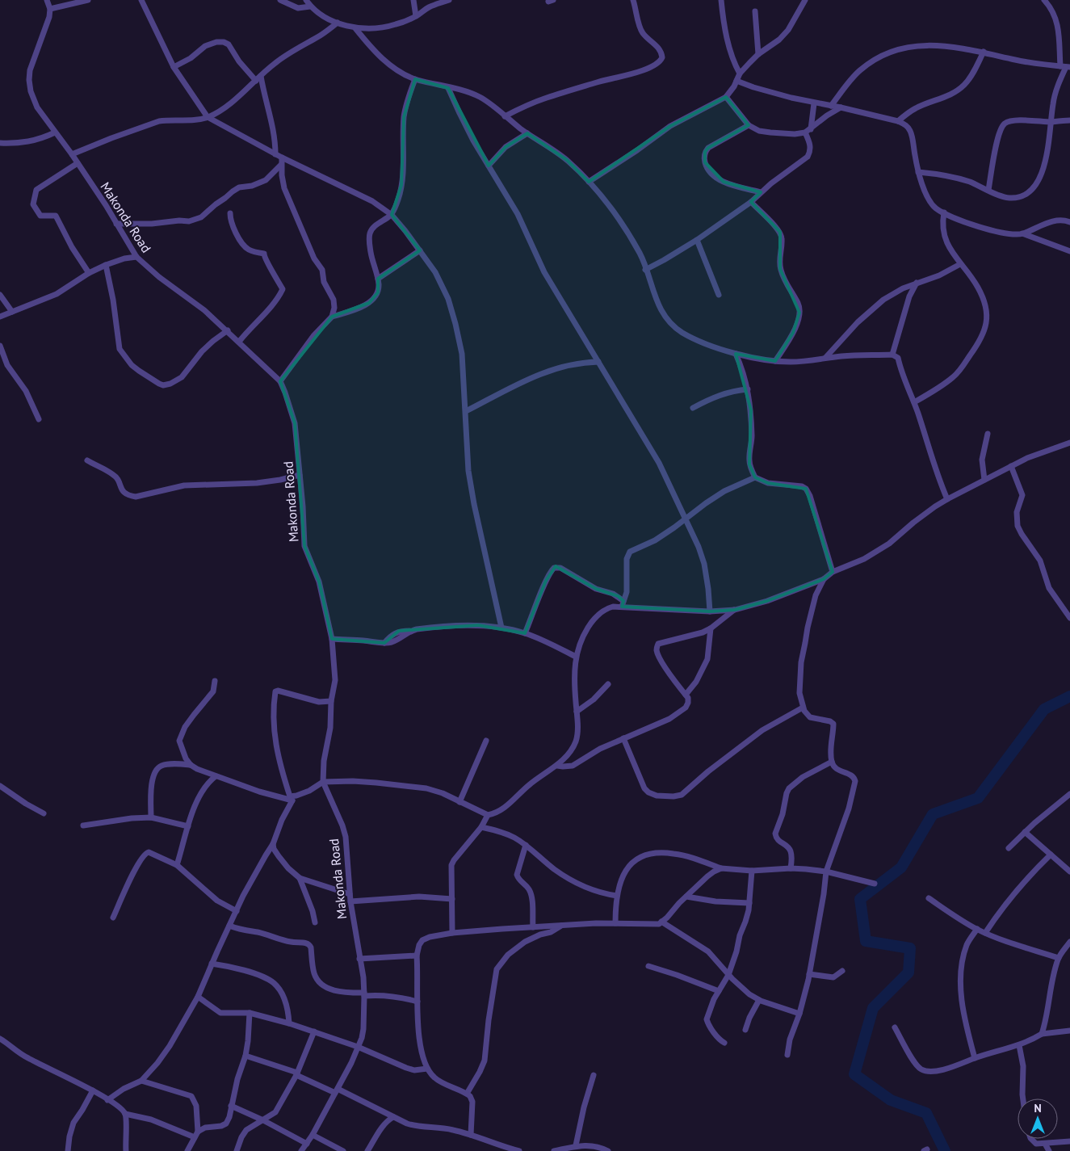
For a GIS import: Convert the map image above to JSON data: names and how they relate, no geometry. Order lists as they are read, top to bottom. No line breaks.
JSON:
{"streets":{"street":["Makonda Road"]},"north":"top"}
